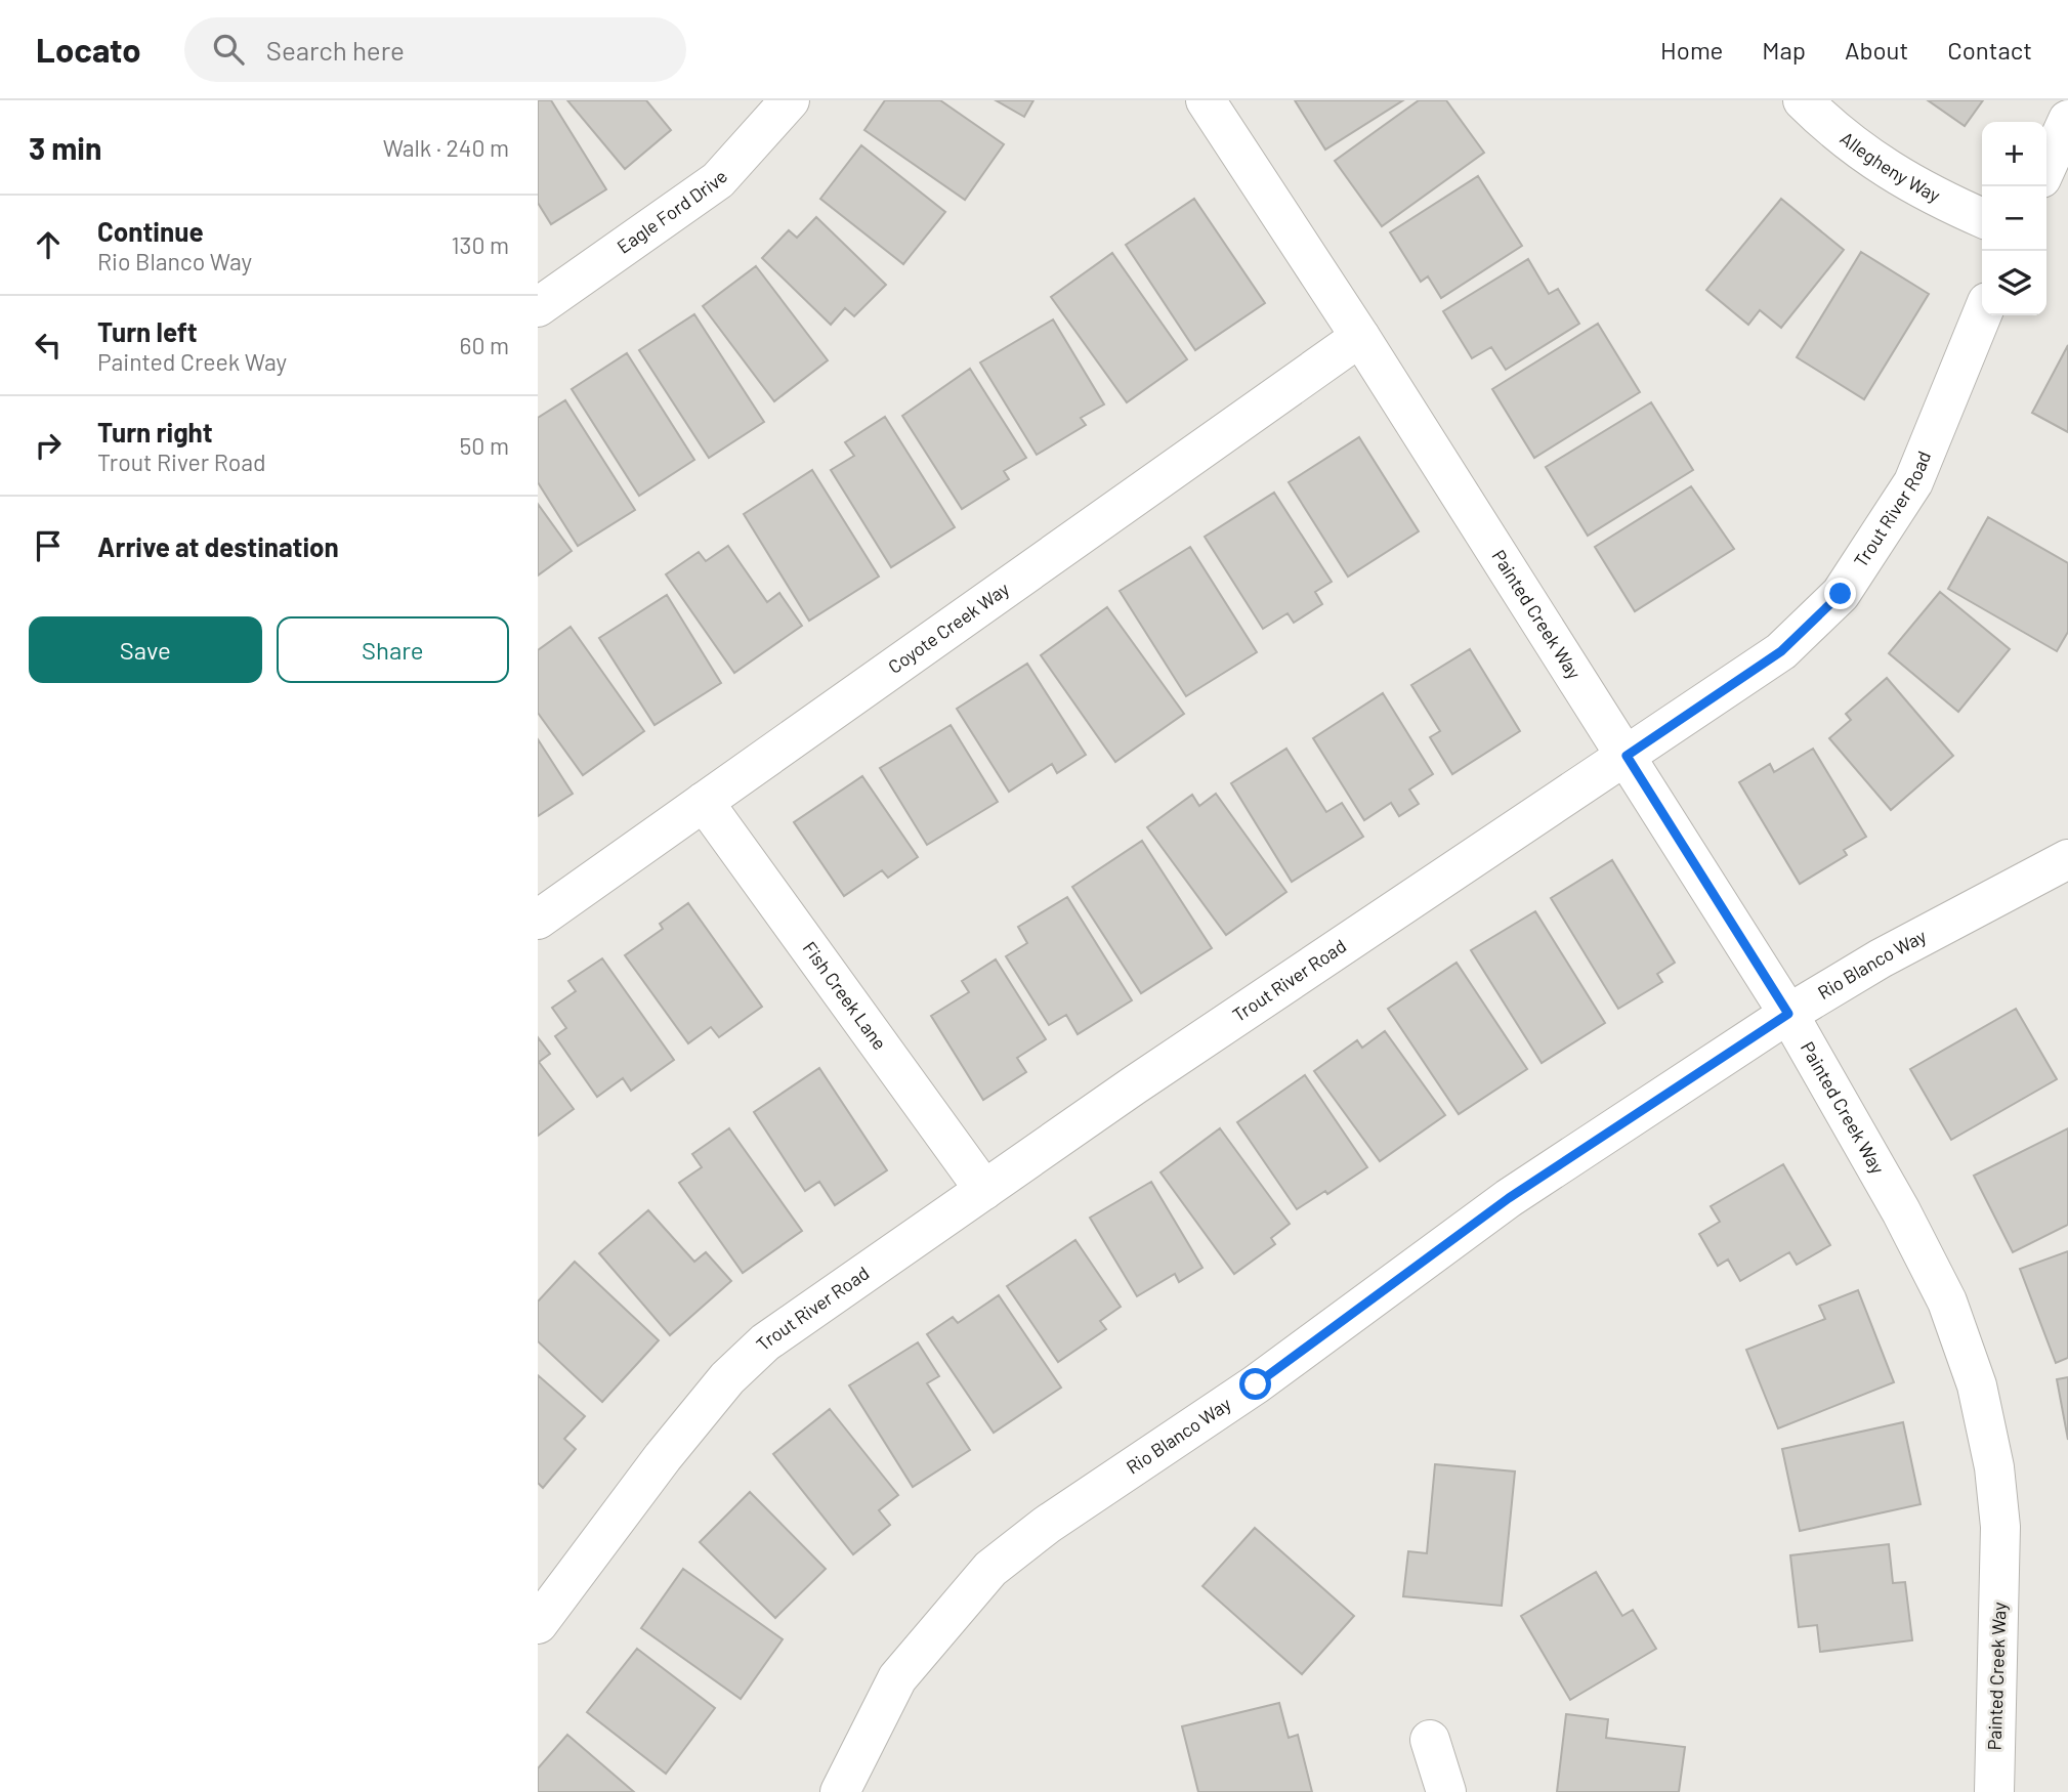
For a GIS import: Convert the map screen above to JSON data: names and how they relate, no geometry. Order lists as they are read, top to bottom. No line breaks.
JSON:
{"streets":{"street":["Allegheny Way","Eagle Ford Drive","Trout River Road","Painted Creek Way","Coyote Creek Way","Rio Blanco Way","Fish Creek Lane"]},"crossings":[["Trout River Road","Painted Creek Way"],["Trout River Road","Fish Creek Lane"],["Painted Creek Way","Coyote Creek Way"],["Painted Creek Way","Rio Blanco Way"],["Coyote Creek Way","Fish Creek Lane"]],"page":{"header":"Locato","search":"Search here","nav":["Home","Map","About","Contact"],"heading":["3 min","Walk · 240 m"],"map_buttons":["+","−"],"list":[["Continue","Rio Blanco Way","130 m"],["Turn left","Painted Creek Way","60 m"],["Turn right","Trout River Road","50 m"],"Arrive at destination"],"buttons":["Save","Share"]}}
